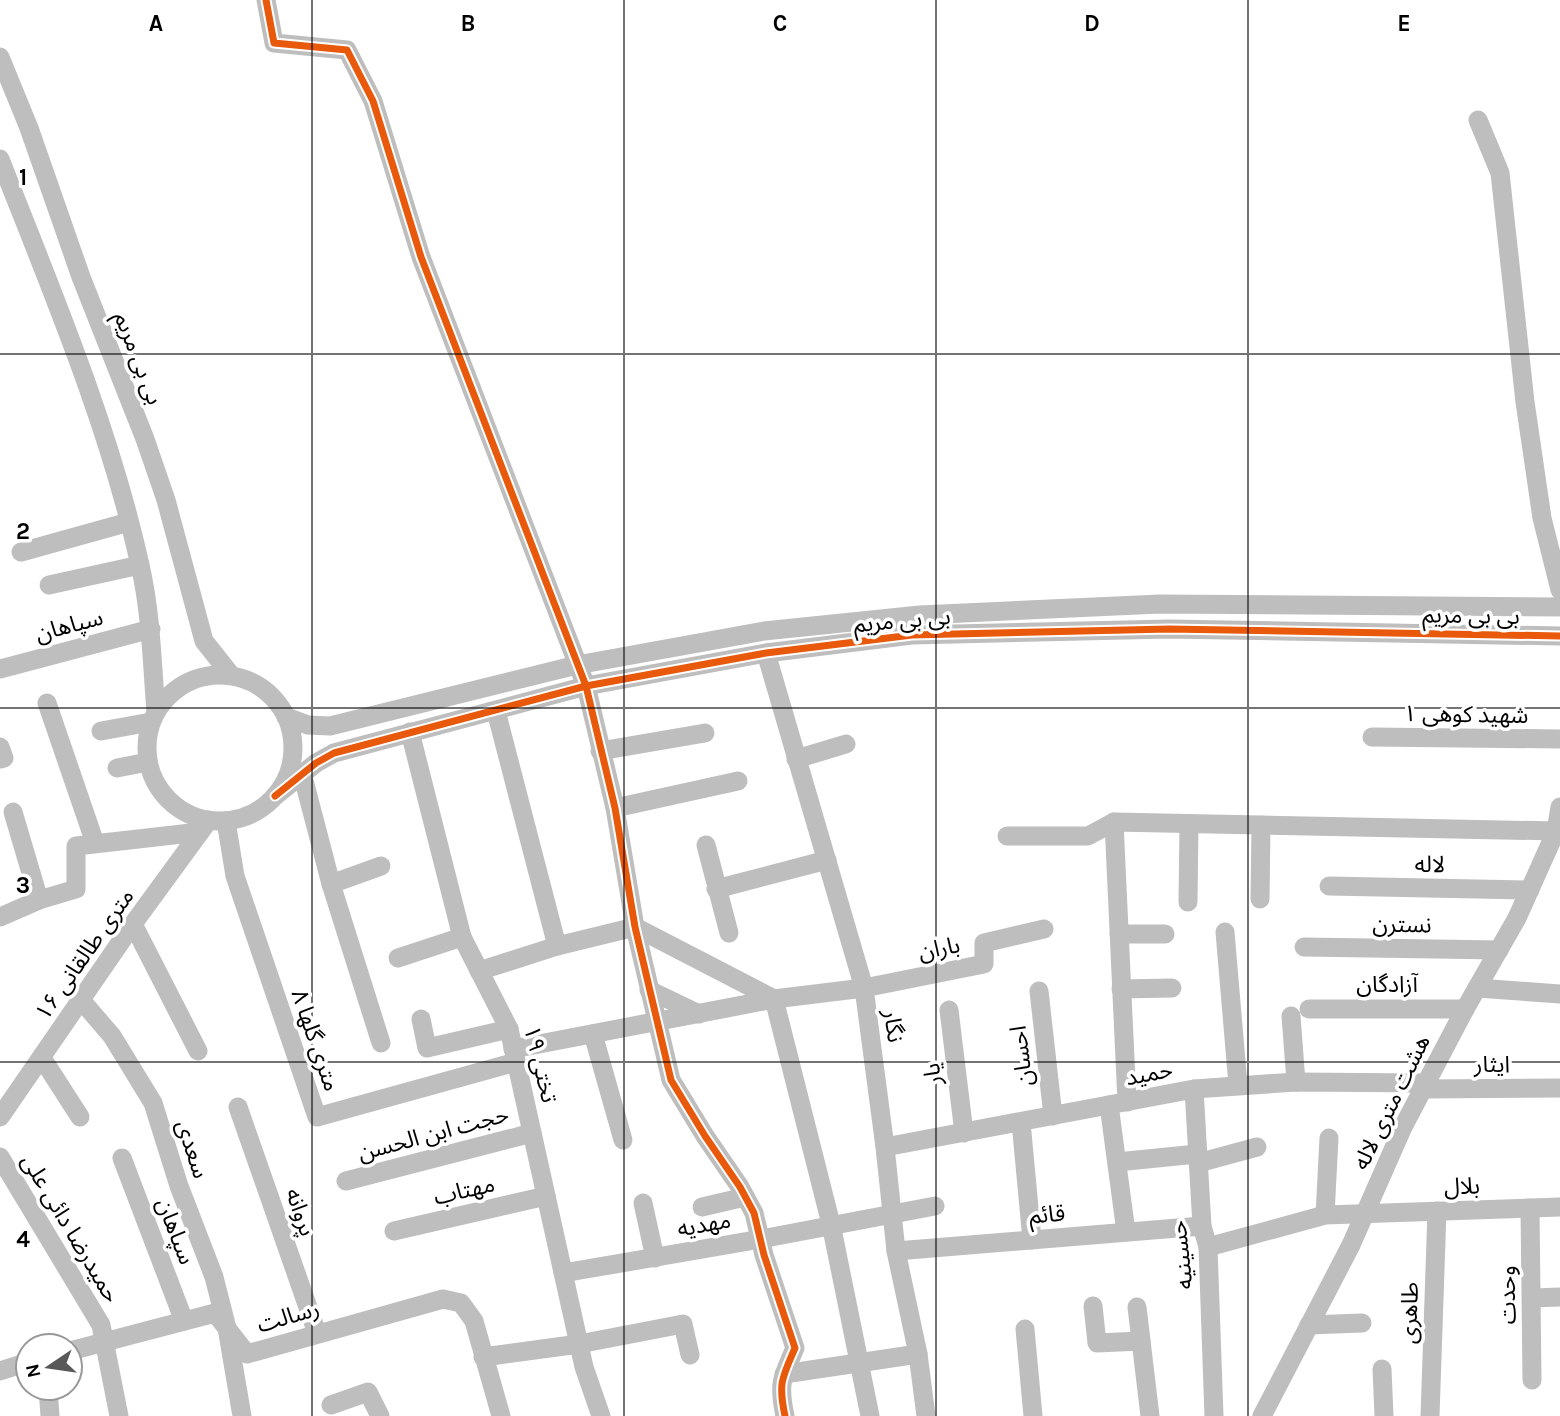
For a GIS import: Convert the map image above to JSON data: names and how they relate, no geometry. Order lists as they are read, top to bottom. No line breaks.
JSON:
{"streets":{"street":["بی بی مریم","سپاهان","شهید کوهی ۱","لاله","نسترن","باران","۱۶ متری طالقانی","آزادگان","نگار","۸ متری گلها","احسان","تختی ۱۹","ایثار","حمید","یار","هشت متری لاله","حجت ابن الحسن","سعدی","بلال","مهتاب","پروانه","قائم","مهدیه","حمیدرضا دائی علی","حسینیه","وحدت","طاهری","رسالت"]},"crossings":[["بی بی مریم","۱۶ متری طالقانی"],["بی بی مریم","نگار"],["بی بی مریم","۸ متری گلها"],["بی بی مریم","تختی ۱۹"],["سپاهان","رسالت"],["لاله","هشت متری لاله"],["نسترن","هشت متری لاله"],["باران","نگار"],["۱۶ متری طالقانی","۸ متری گلها"],["۱۶ متری طالقانی","سعدی"],["آزادگان","حمید"],["آزادگان","هشت متری لاله"],["نگار","حمید"],["نگار","قائم"],["نگار","مهدیه"],["۸ متری گلها","تختی ۱۹"],["احسان","حمید"],["تختی ۱۹","حجت ابن الحسن"],["تختی ۱۹","مهتاب"],["تختی ۱۹","مهدیه"],["ایثار","حمید"],["ایثار","هشت متری لاله"],["حمید","یار"],["حمید","هشت متری لاله"],["حمید","حسینیه"],["هشت متری لاله","بلال"],["سعدی","رسالت"],["بلال","حسینیه"],["بلال","وحدت"],["بلال","طاهری"],["پروانه","رسالت"],["قائم","حسینیه"],["حمیدرضا دائی علی","رسالت"]],"north":"left","grid":{"columns":["A","B","C","D","E"],"rows":["1","2","3","4"]}}
